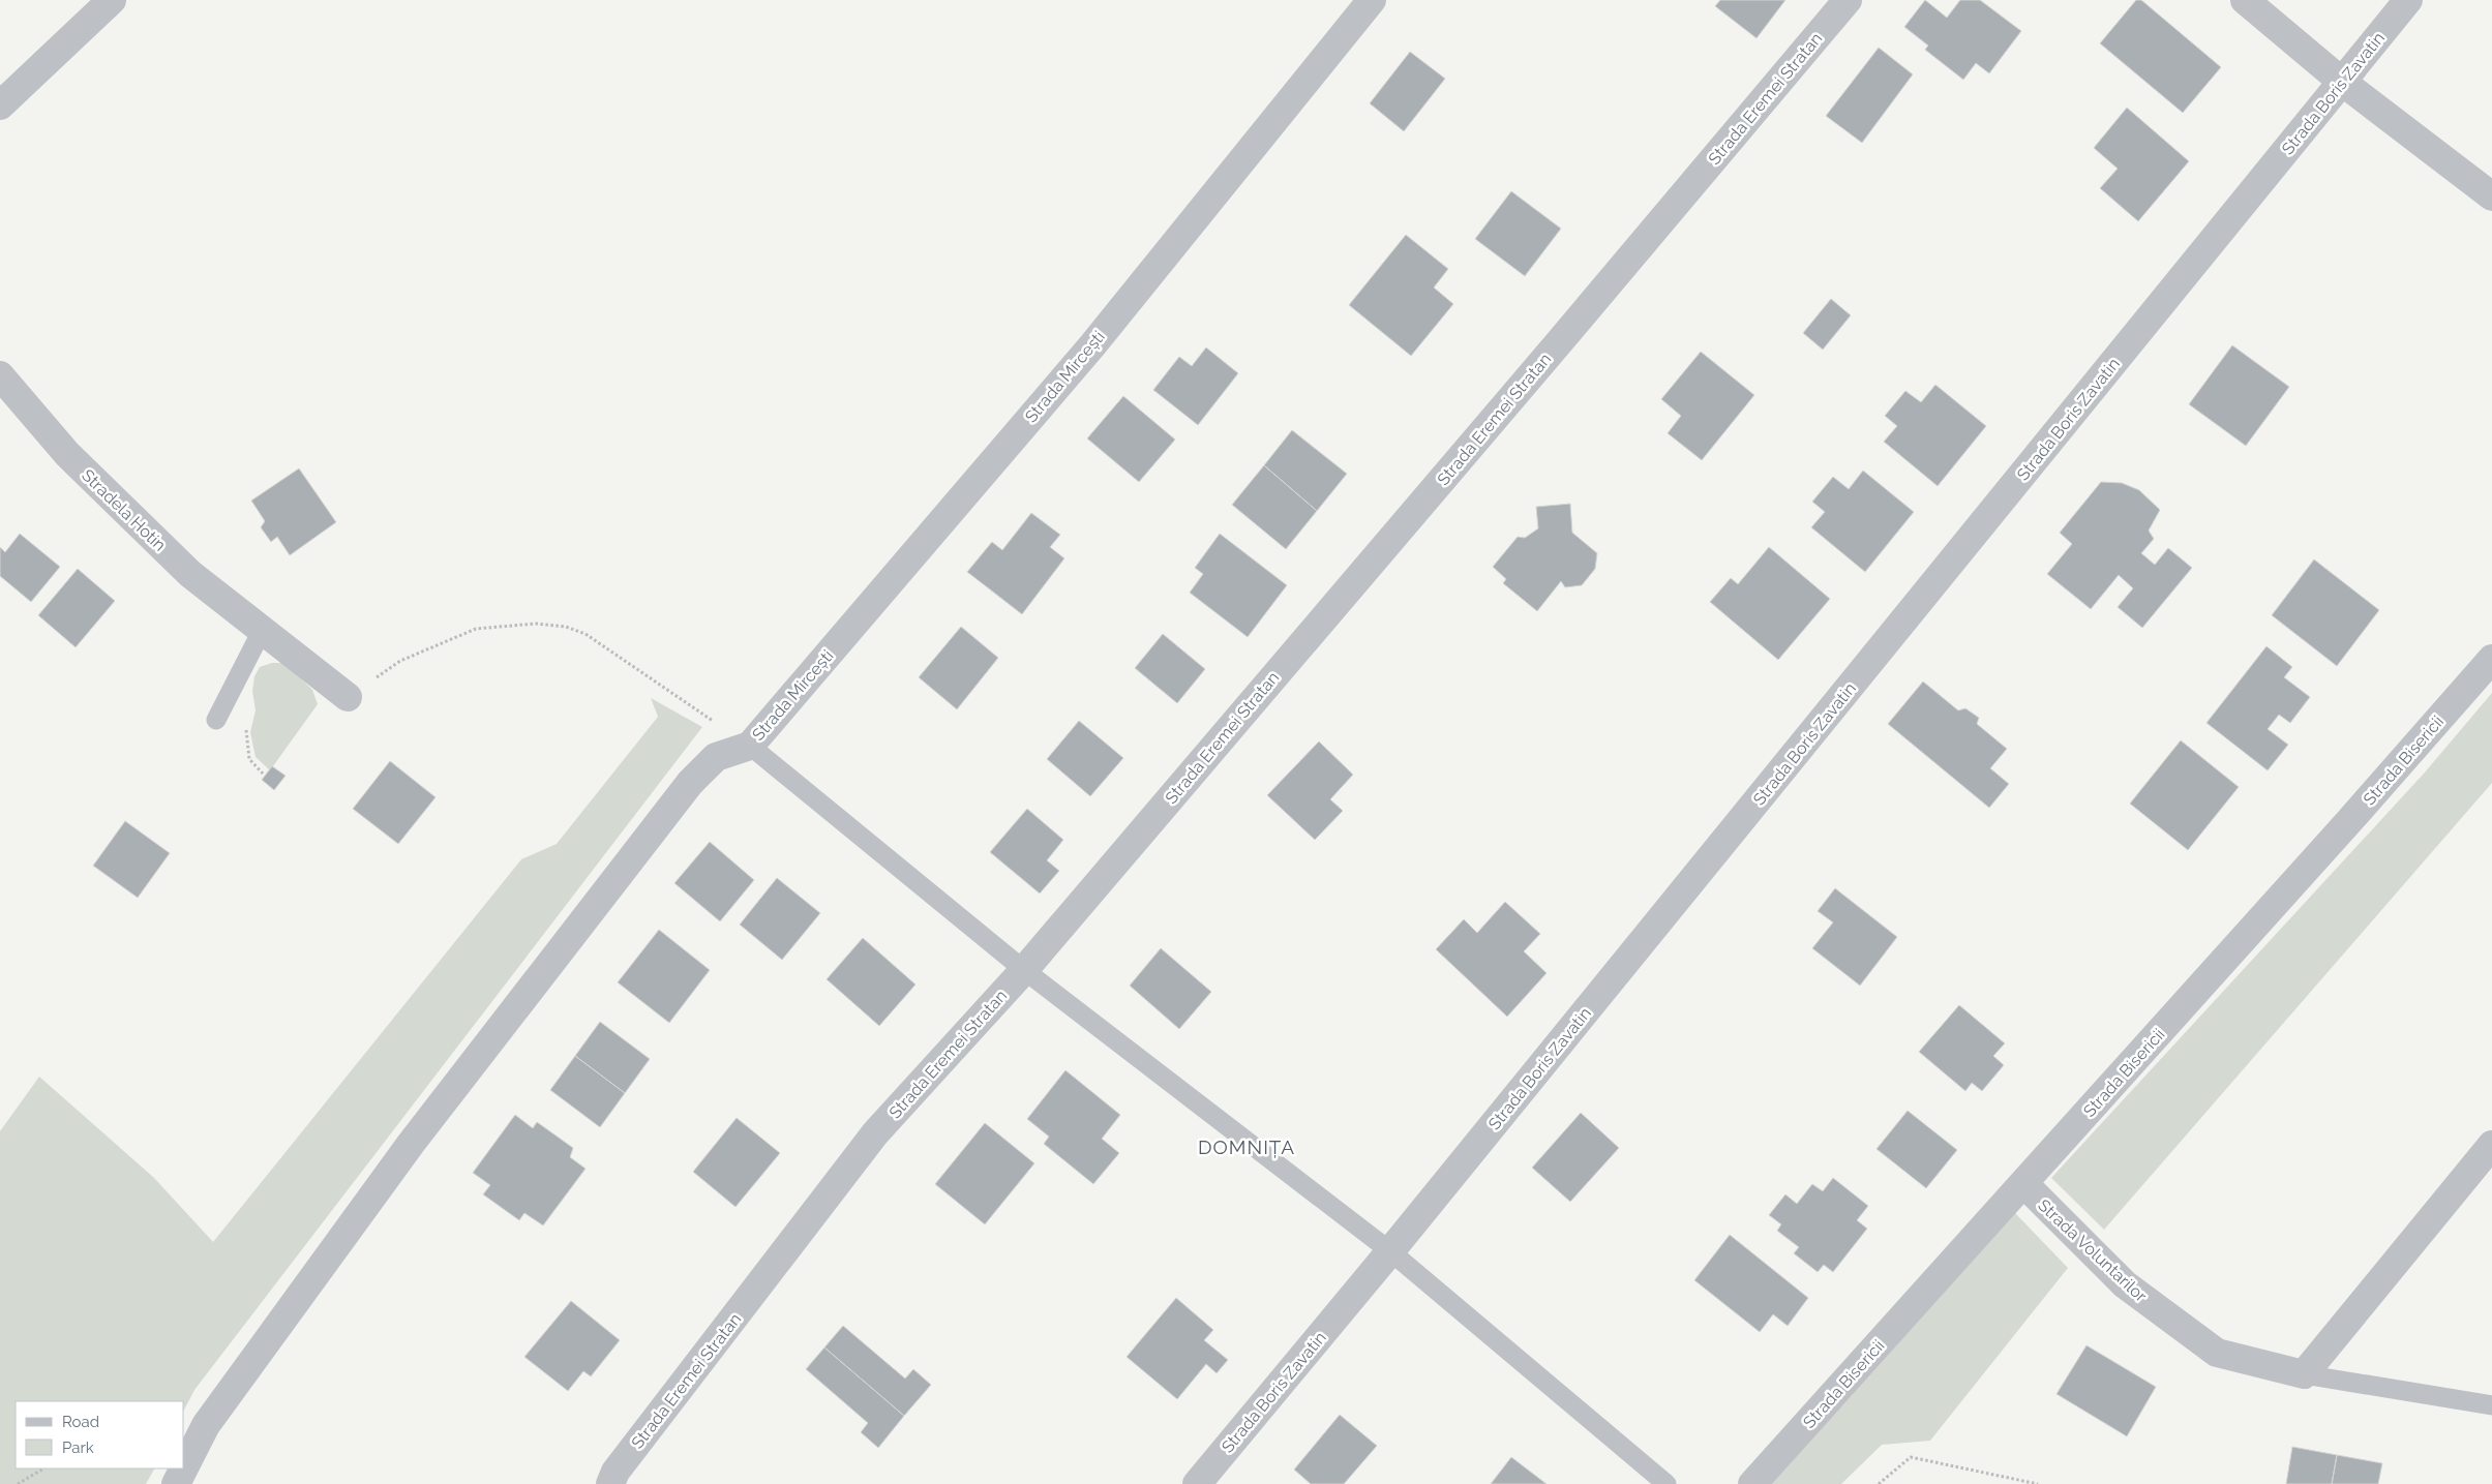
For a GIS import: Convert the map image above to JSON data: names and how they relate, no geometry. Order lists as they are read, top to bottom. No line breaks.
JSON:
{"streets":{"street":["Strada Boris Zavatin","Strada Eremei Stratan","Strada Mircești","Stradela Hotin","Strada Bisericii","Strada Voluntarilor"]},"crossings":[["Strada Bisericii","Strada Voluntarilor"]],"districts":["DOMNIȚA"],"legend":["Road","Park"]}
